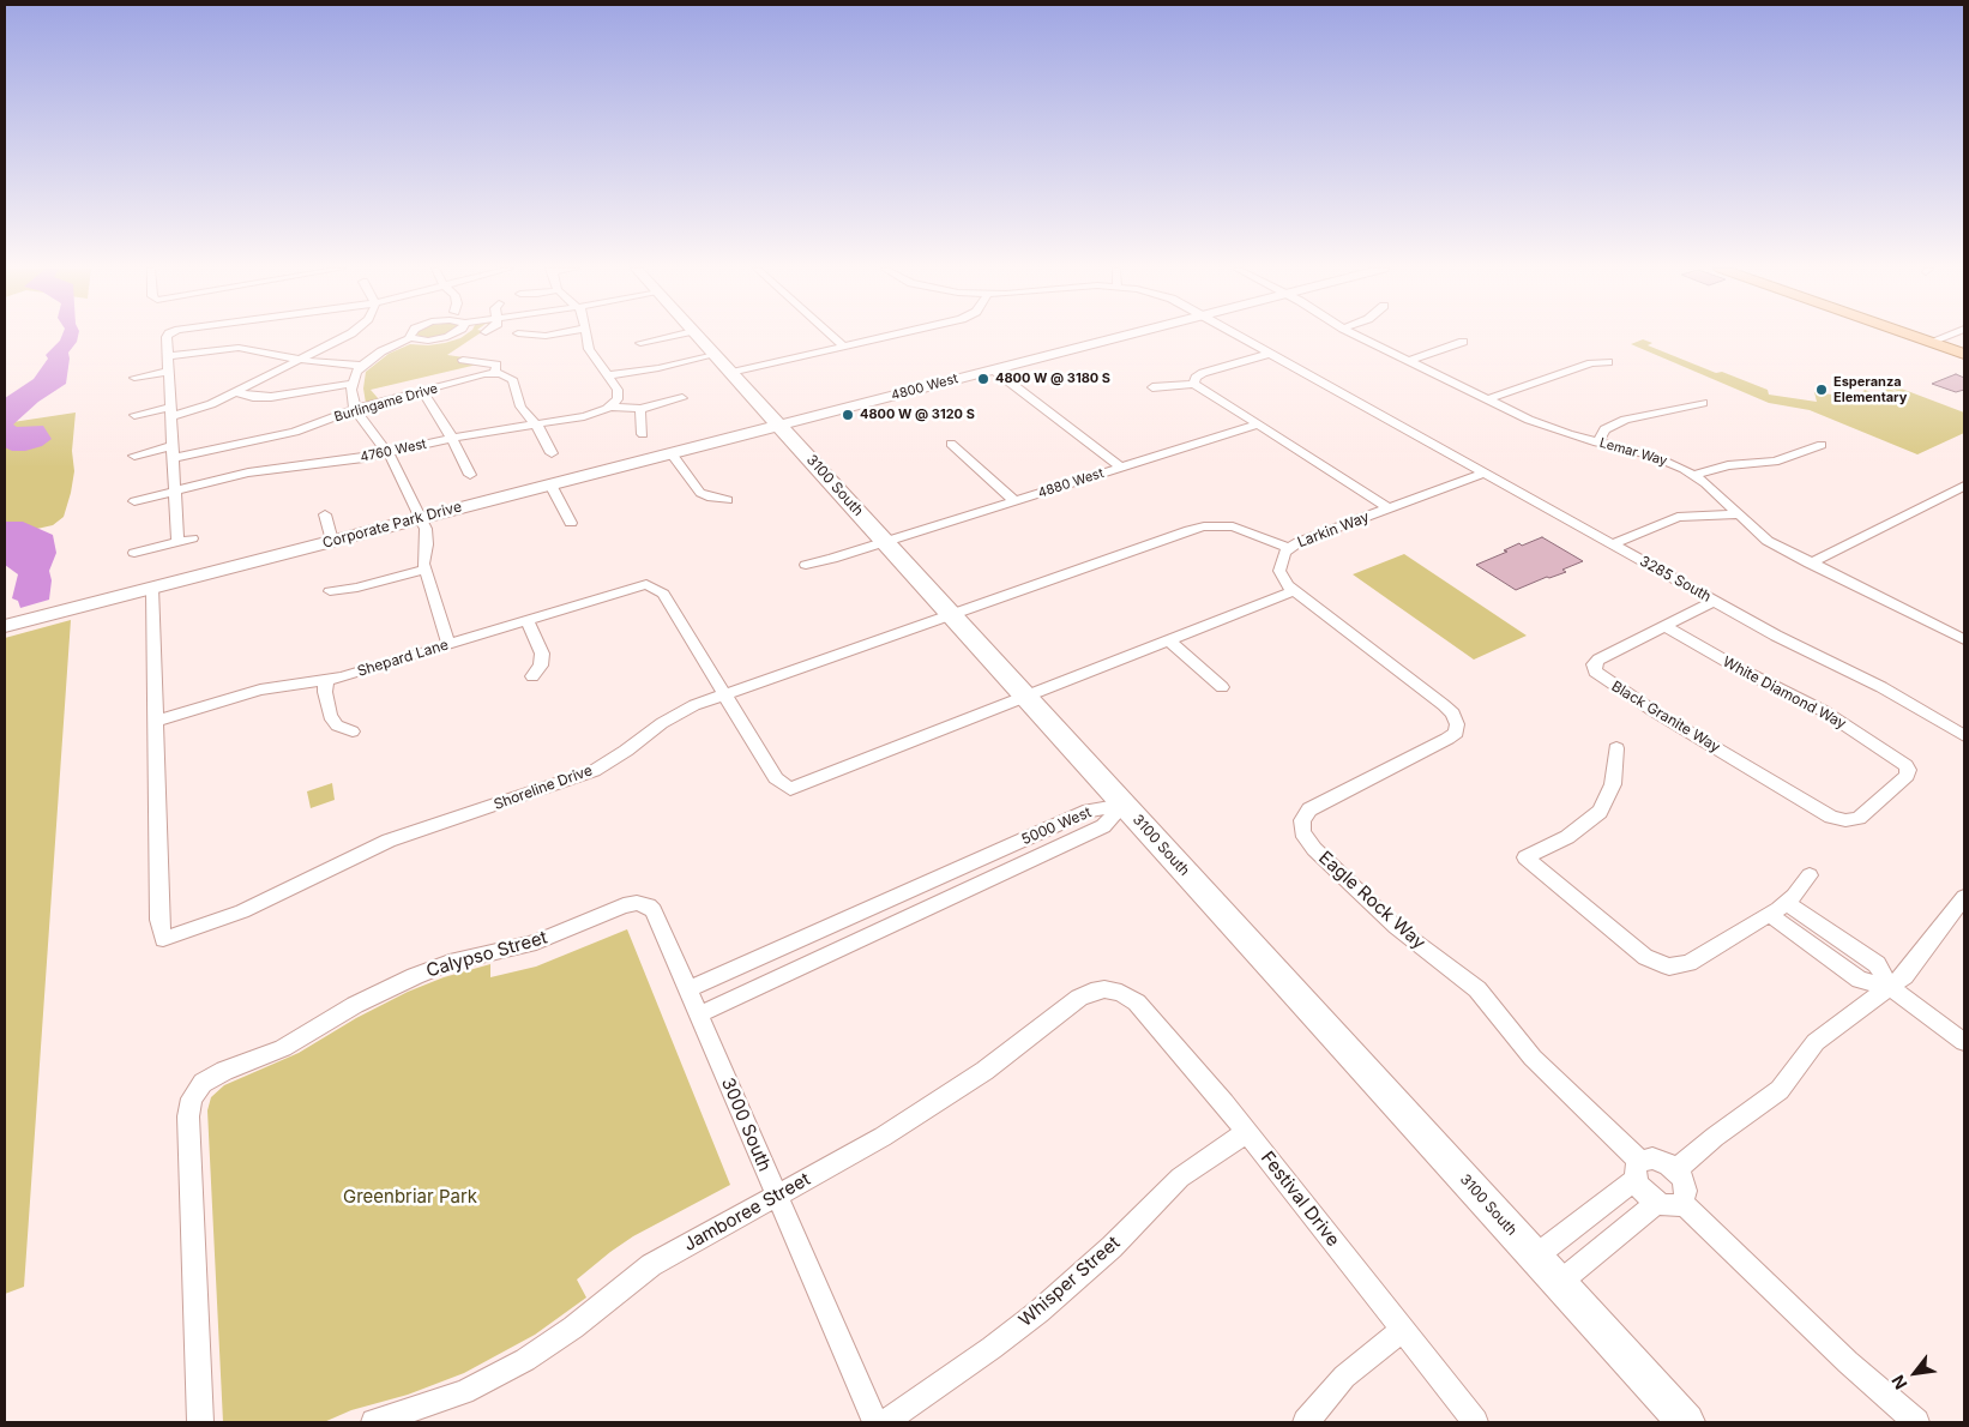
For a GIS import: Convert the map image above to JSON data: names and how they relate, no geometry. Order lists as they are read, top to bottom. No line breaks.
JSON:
{"streets":{"main road":["4800 West","3100 South","Corporate Park Drive"],"street":["Burlingame Drive","4760 West","Lemar Way","4880 West","Larkin Way","3285 South","Shepard Lane","White Diamond Way","Black Granite Way","Shoreline Drive","5000 West","Eagle Rock Way","Calypso Street","3000 South","Festival Drive","Jamboree Street","Whisper Street"]},"crossings":[["4800 West","3100 South"],["4800 West","Corporate Park Drive"],["4880 West","3100 South"],["3100 South","Corporate Park Drive"],["3100 South","Shoreline Drive"],["3100 South","5000 West"],["Larkin Way","3285 South"],["Larkin Way","Shoreline Drive"],["Larkin Way","Eagle Rock Way"],["3285 South","Black Granite Way"],["Shepard Lane","Shoreline Drive"],["White Diamond Way","Black Granite Way"],["5000 West","3000 South"],["Calypso Street","3000 South"],["3000 South","Jamboree Street"],["Festival Drive","Jamboree Street"],["Festival Drive","Whisper Street"]],"parks":["Greenbriar Park"],"places":["4800 W @ 3180 S","Esperanza Elementary","4800 W @ 3120 S"],"north":"bottom left"}
